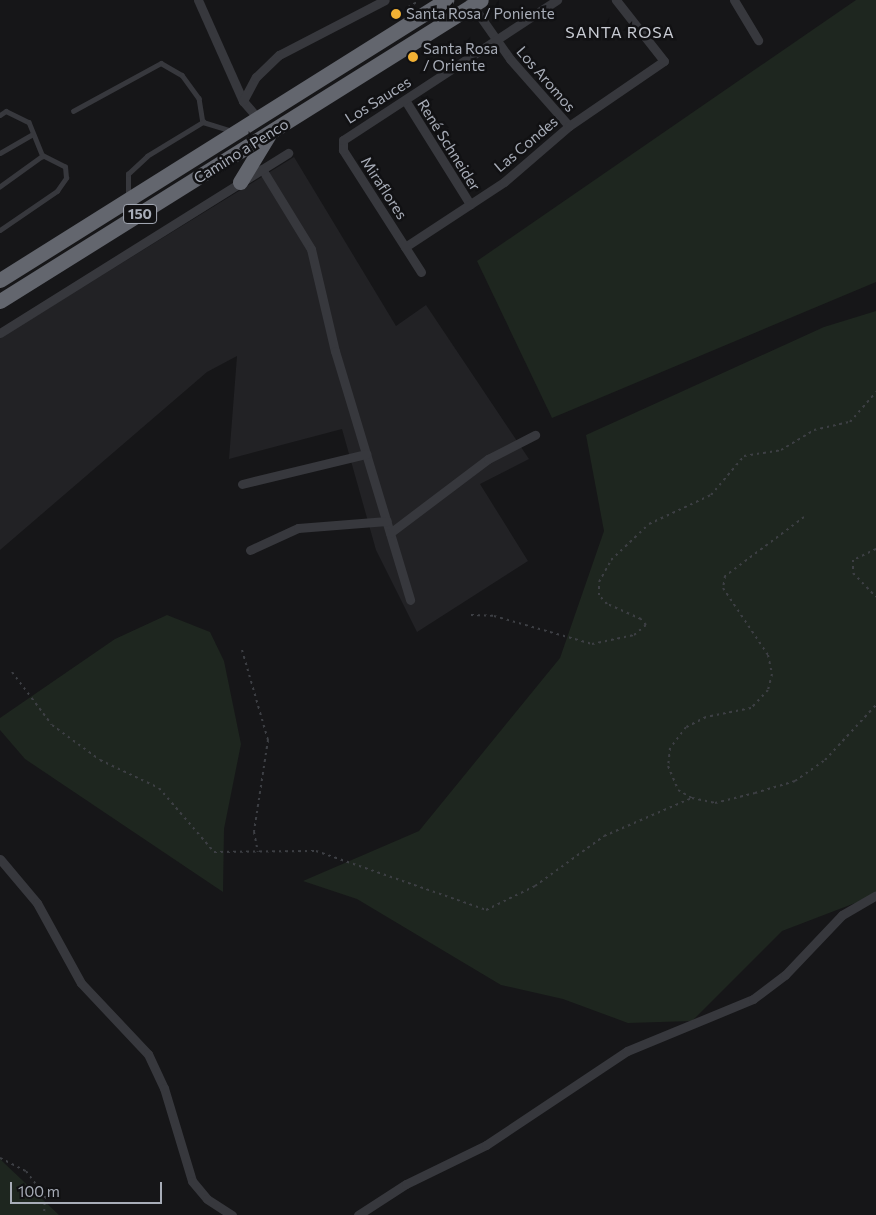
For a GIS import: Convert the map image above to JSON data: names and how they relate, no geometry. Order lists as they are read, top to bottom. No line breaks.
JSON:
{"streets":{"highway":["Camino a Penco","150"],"street":["Los Aromos","Los Sauces","Las Condes","René Schneider","Miraflores"]},"crossings":[["Los Aromos","Los Sauces"],["Los Aromos","Las Condes"],["Los Aromos","Camino a Penco"],["Los Sauces","René Schneider"],["Los Sauces","Miraflores"],["Las Condes","René Schneider"],["Las Condes","Miraflores"]],"districts":["SANTA ROSA"],"places":["Santa Rosa / Poniente","Santa Rosa / Oriente"],"scale_bar":"100 m"}
